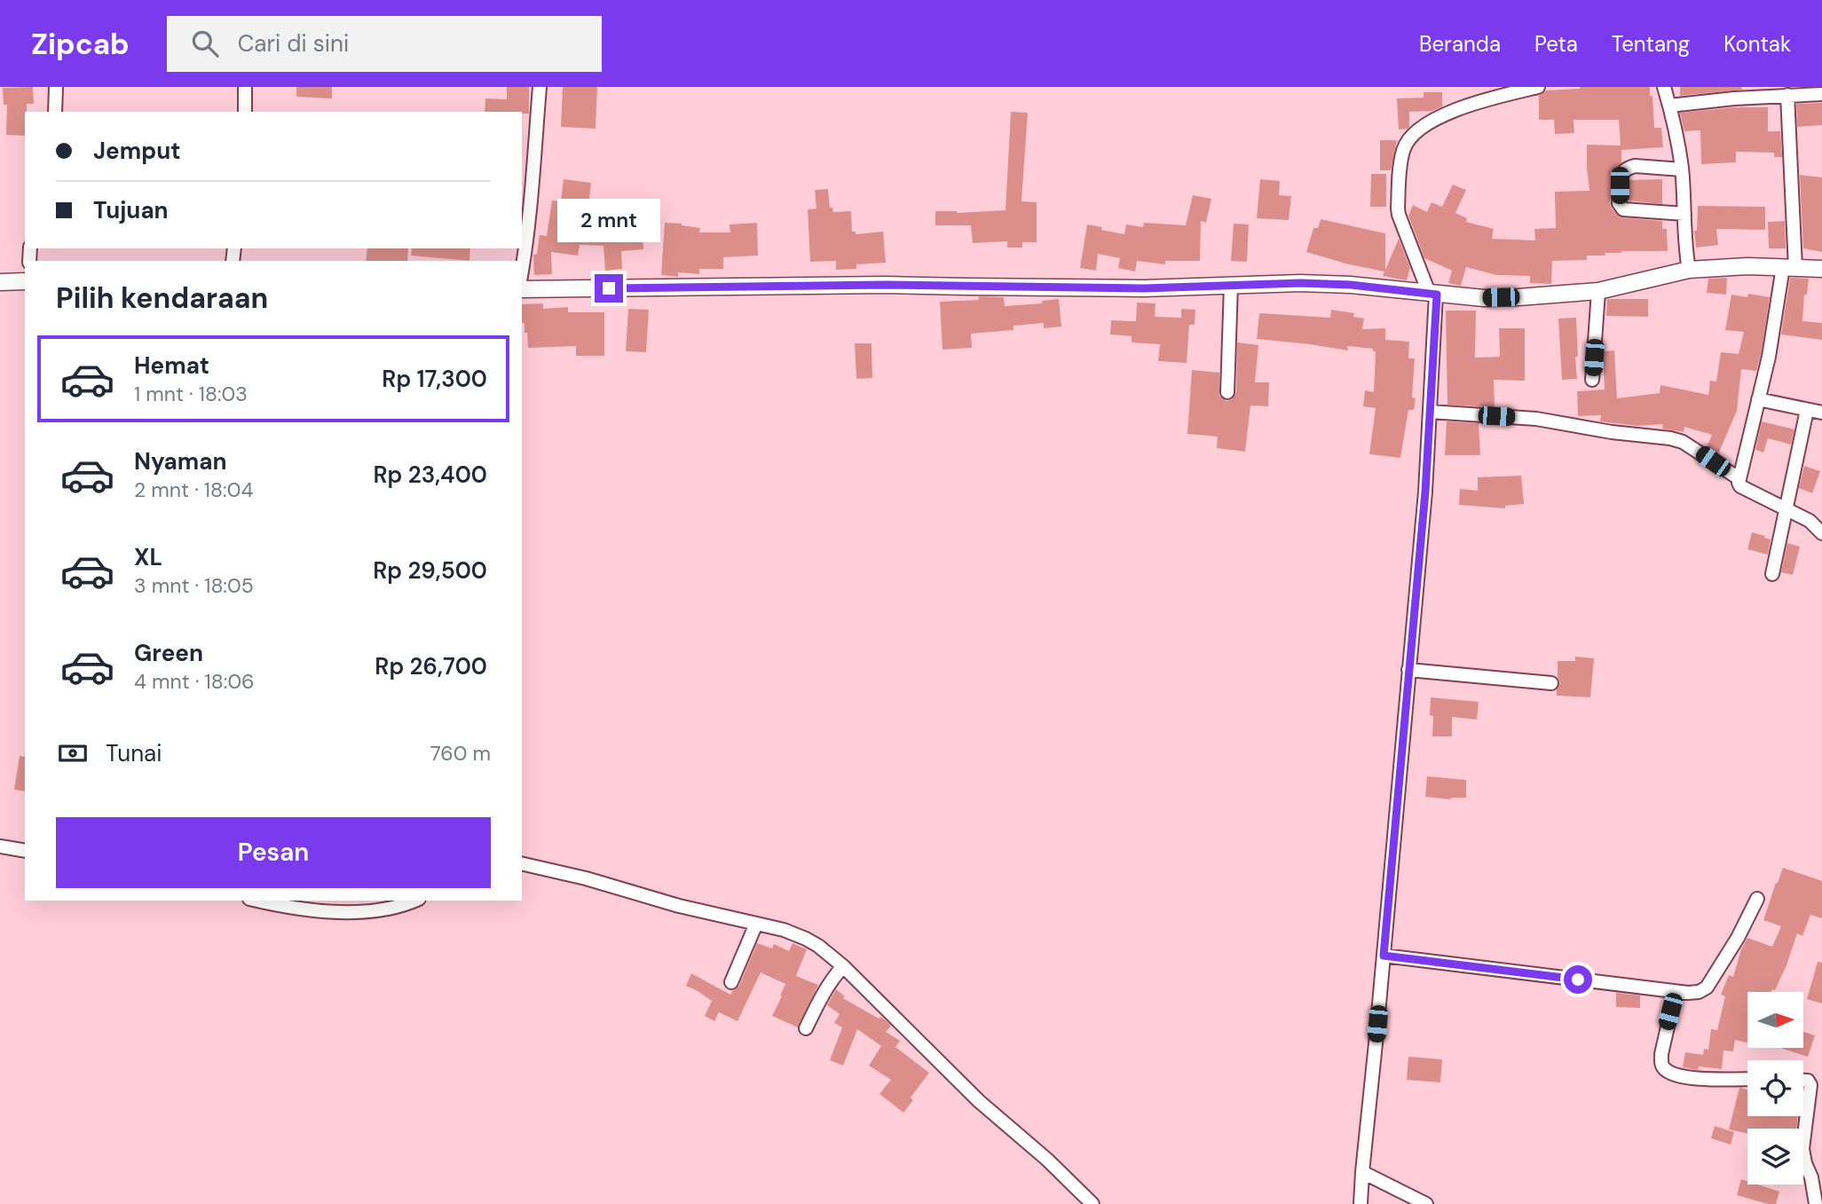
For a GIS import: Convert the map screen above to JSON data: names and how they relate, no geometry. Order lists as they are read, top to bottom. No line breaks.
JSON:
{"north":"right","page":{"header":"Zipcab","search":"Cari di sini","nav":["Beranda","Peta","Tentang","Kontak"],"banner":["Jemput","Tujuan"],"bubble":"2 mnt","heading":"Pilih kendaraan","list":[{"name":"Hemat","note":"1 mnt · 18:03","value":"Rp 17,300"},{"name":"Nyaman","note":"2 mnt · 18:04","value":"Rp 23,400"},{"name":"XL","note":"3 mnt · 18:05","value":"Rp 29,500"},{"name":"Green","note":"4 mnt · 18:06","value":"Rp 26,700"}],"pay":["Tunai","760 m"],"buttons":"Pesan"}}
